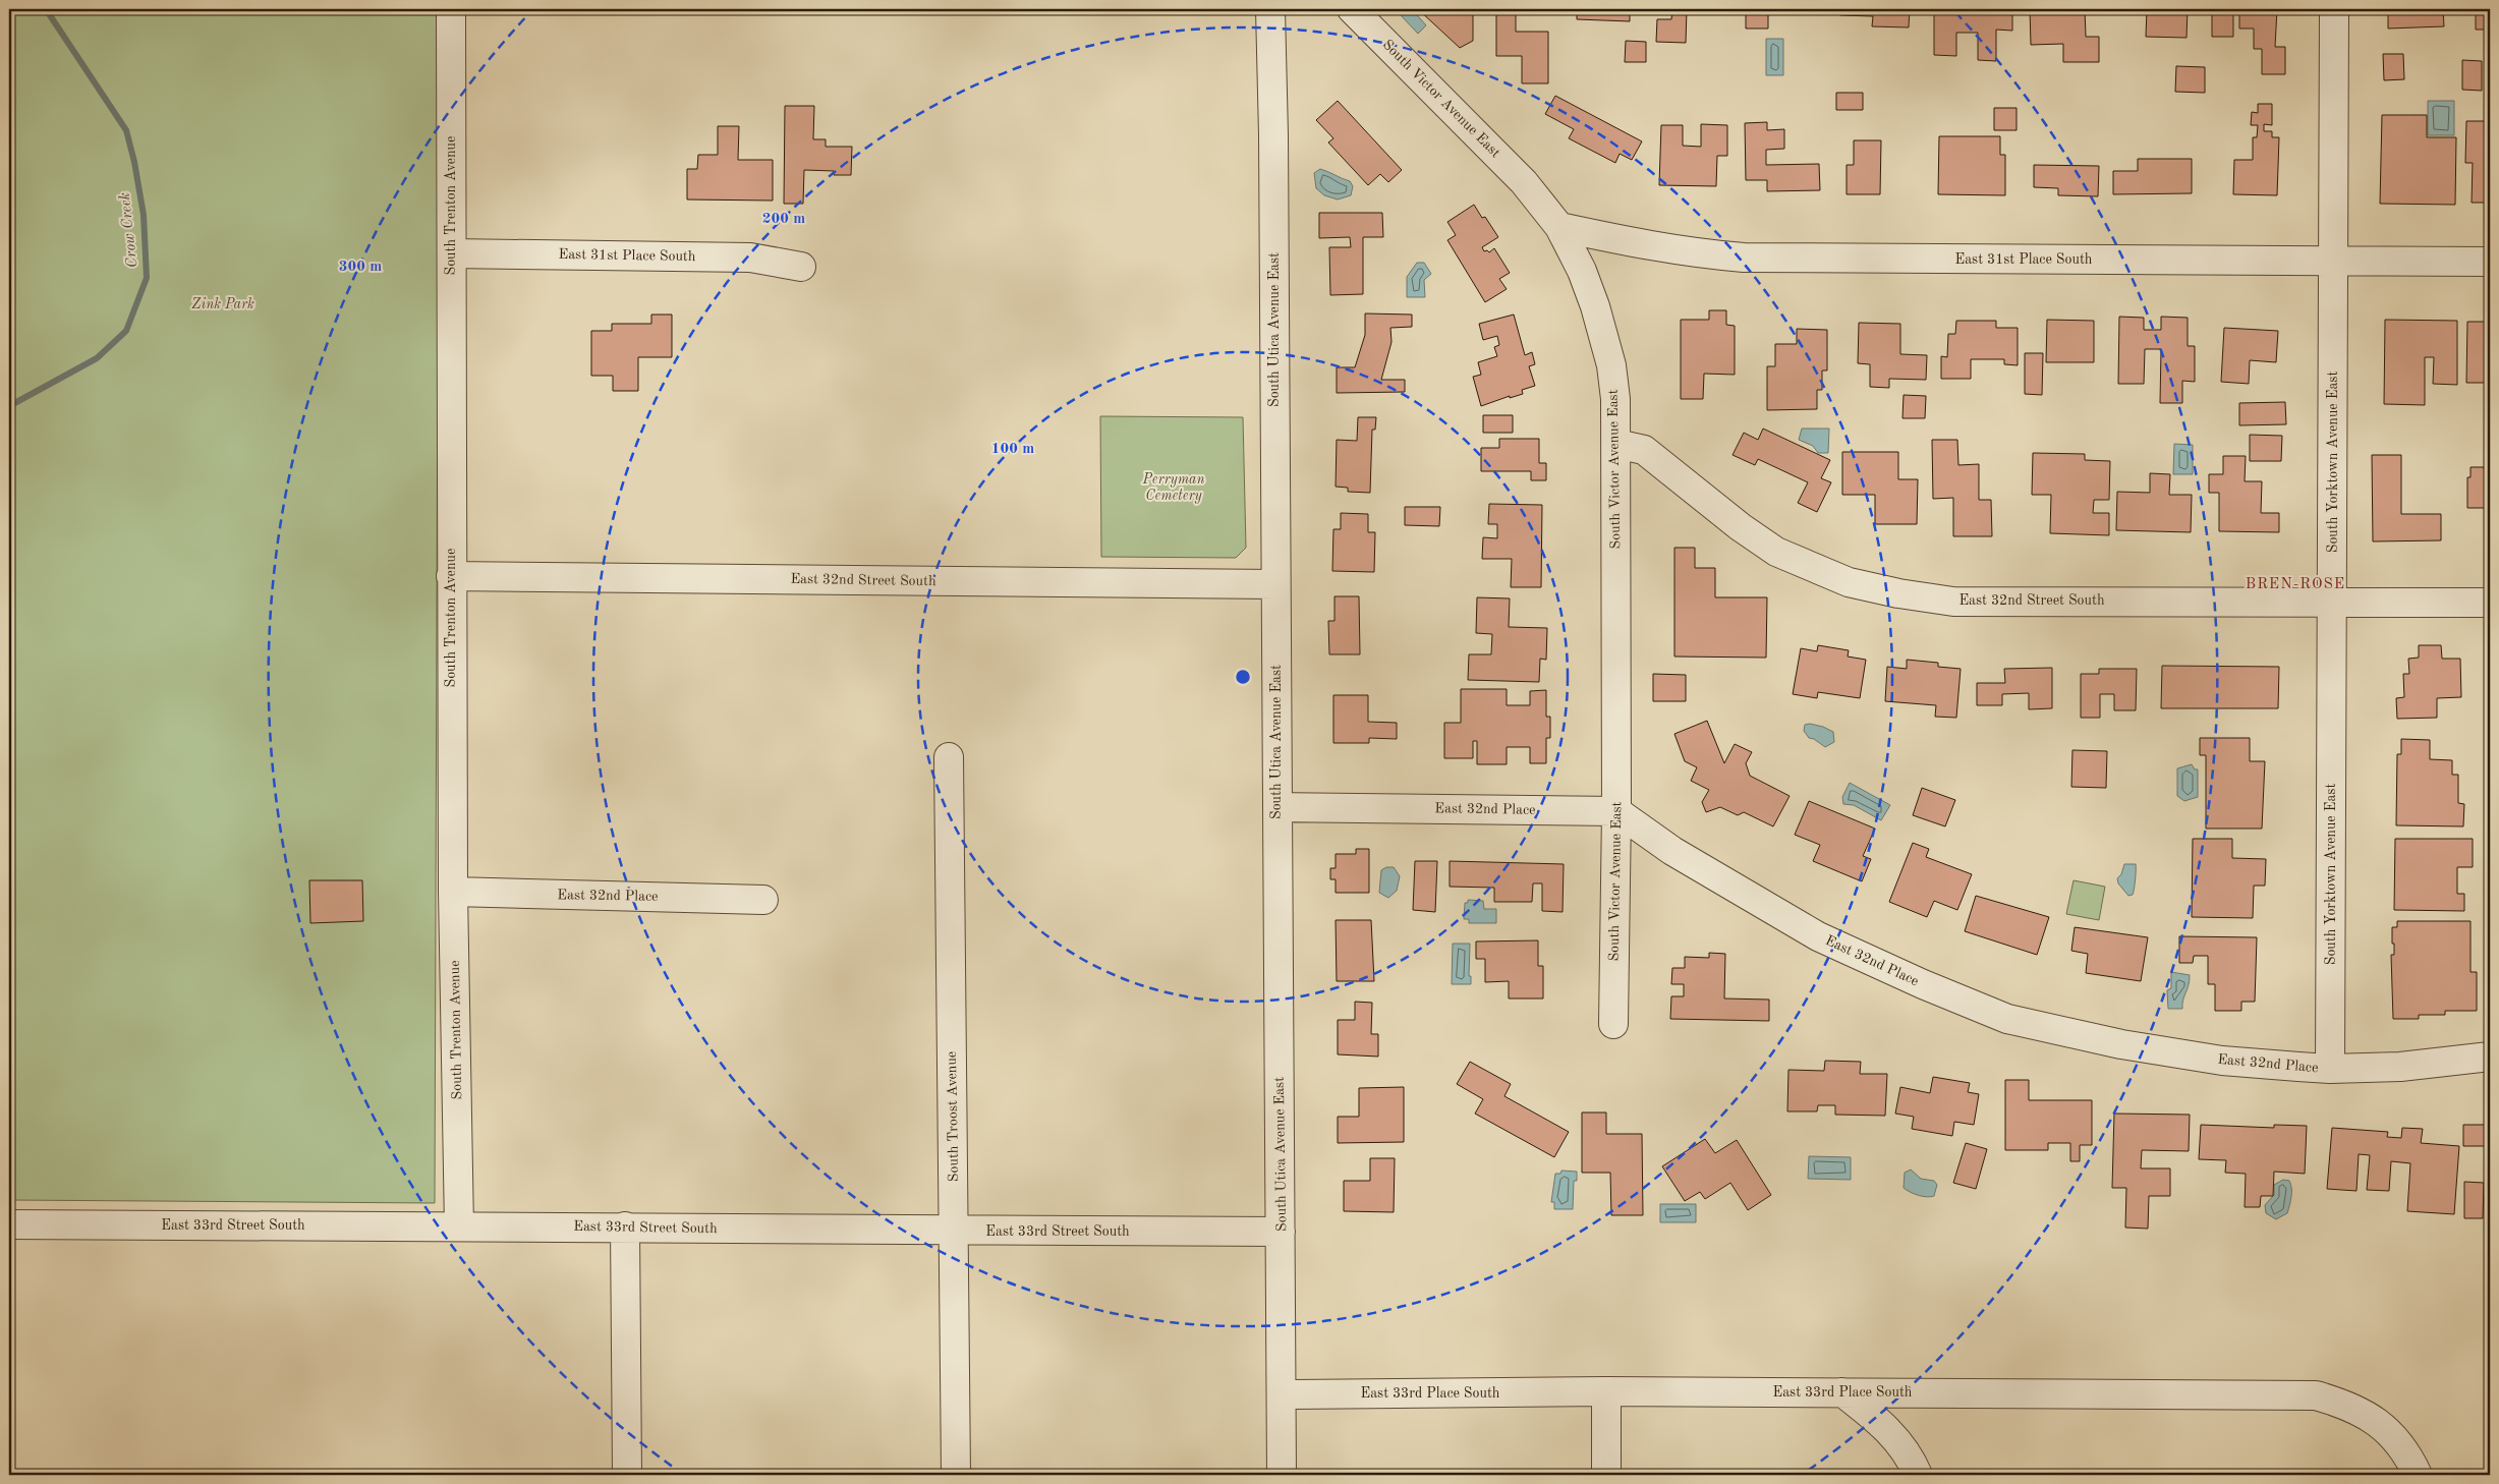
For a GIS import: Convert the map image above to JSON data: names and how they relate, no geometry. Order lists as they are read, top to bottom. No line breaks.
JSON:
{"streets":{"street":["South Victor Avenue East","South Trenton Avenue","East 31st Place South","South Utica Avenue East","South Yorktown Avenue East","East 32nd Street South","East 32nd Place","South Troost Avenue","East 33rd Street South","East 33rd Place South"]},"crossings":[["South Victor Avenue East","East 31st Place South"],["South Victor Avenue East","East 32nd Street South"],["South Victor Avenue East","East 32nd Place"],["South Trenton Avenue","East 31st Place South"],["South Trenton Avenue","East 32nd Street South"],["South Trenton Avenue","East 32nd Place"],["South Trenton Avenue","East 33rd Street South"],["East 31st Place South","South Yorktown Avenue East"],["South Utica Avenue East","East 32nd Street South"],["South Utica Avenue East","East 32nd Place"],["South Utica Avenue East","East 33rd Street South"],["South Utica Avenue East","East 33rd Place South"],["South Yorktown Avenue East","East 32nd Street South"],["South Yorktown Avenue East","East 32nd Place"],["South Troost Avenue","East 33rd Street South"]],"districts":["BREN-ROSE"],"water":["Crow Creek"],"parks":["Zink Park","Perryman Cemetery"],"rings":["200 m","300 m","100 m"]}
